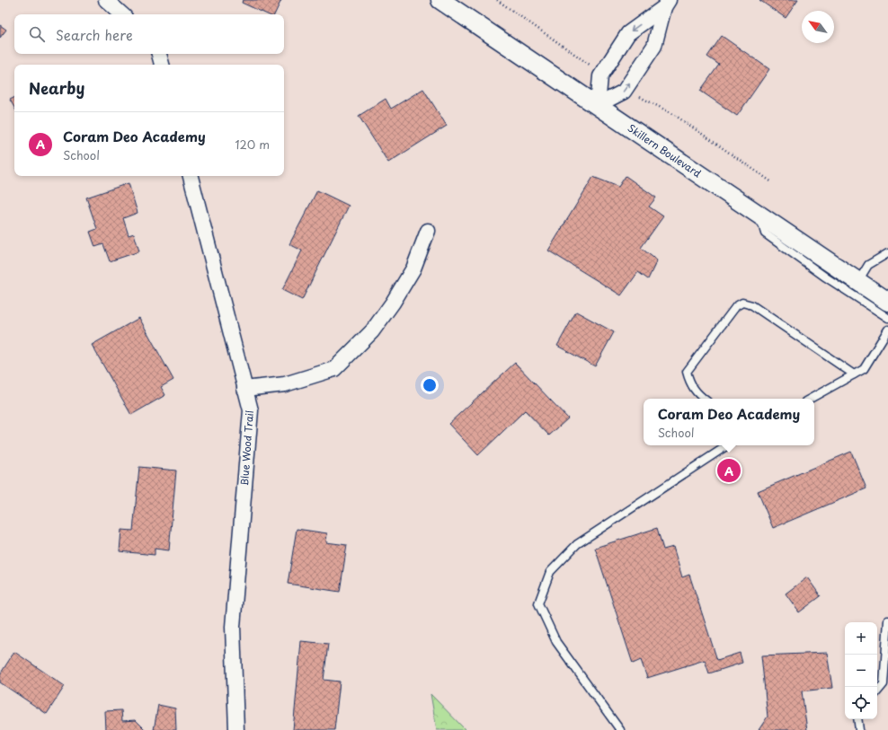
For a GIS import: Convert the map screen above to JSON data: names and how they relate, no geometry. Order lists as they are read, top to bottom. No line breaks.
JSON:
{"streets":{"street":["Skillern Boulevard","Blue Wood Trail"]},"north":"top left","page":{"search":"Search here","heading":"Nearby","list":[{"mark":"A","name":"Coram Deo Academy","note":"School","value":"120 m"}],"popup":["Coram Deo Academy","School"],"pins":"A","map_buttons":["+","−"]}}
